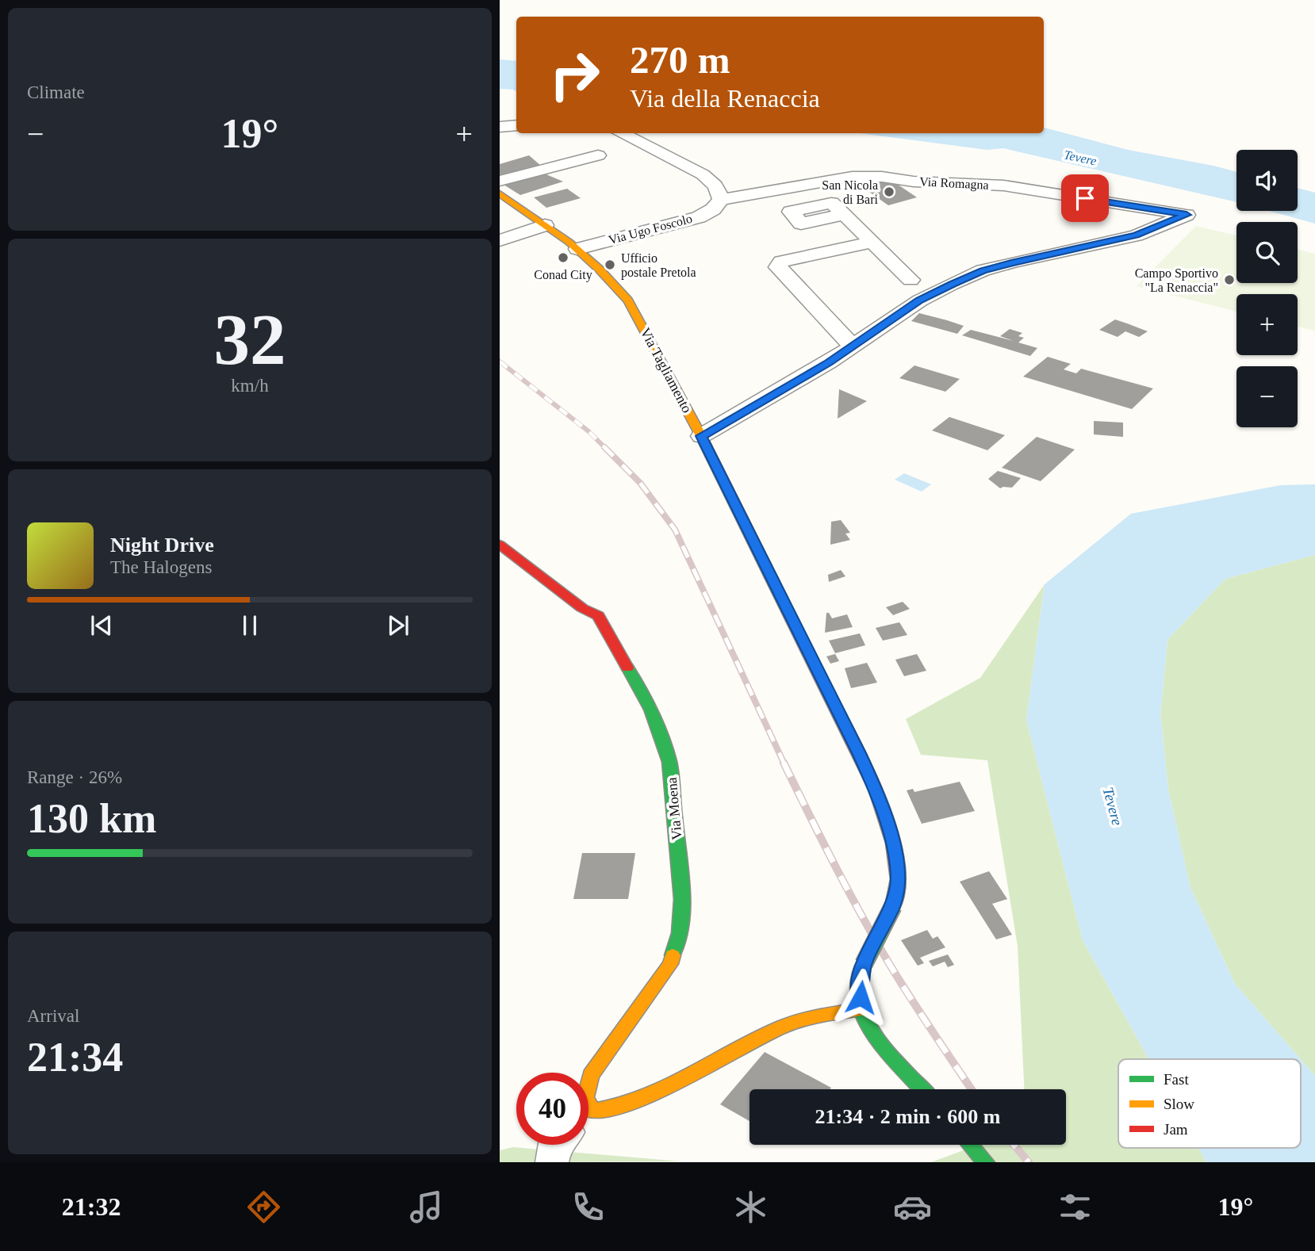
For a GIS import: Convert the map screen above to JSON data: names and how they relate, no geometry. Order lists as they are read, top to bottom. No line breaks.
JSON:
{"streets":{"street":["Via Romagna","Via Ugo Foscolo","Via Tagliamento","Via Moena"]},"crossings":[["Via Romagna","Via Ugo Foscolo"],["Via Ugo Foscolo","Via Tagliamento"],["Via Tagliamento","Via Moena"]],"water":["Tevere"],"places":["San Nicola di Bari","Conad City","Ufficio postale Pretola","Campo Sportivo \"La Renaccia\""],"legend":["Fast","Slow","Jam"],"page":{"tile":["Climate",["32","km/h"],["Range · 26%","130 km"],["Arrival","21:34"]],"turn":["270 m","Via della Renaccia"],"heat":["−","19°","+"],"map_buttons":["+","−"],"song":["Night Drive","The Halogens"],"limit":"40","trip":"21:34 · 2 min · 600 m","tabs":["21:32","19°"]}}
